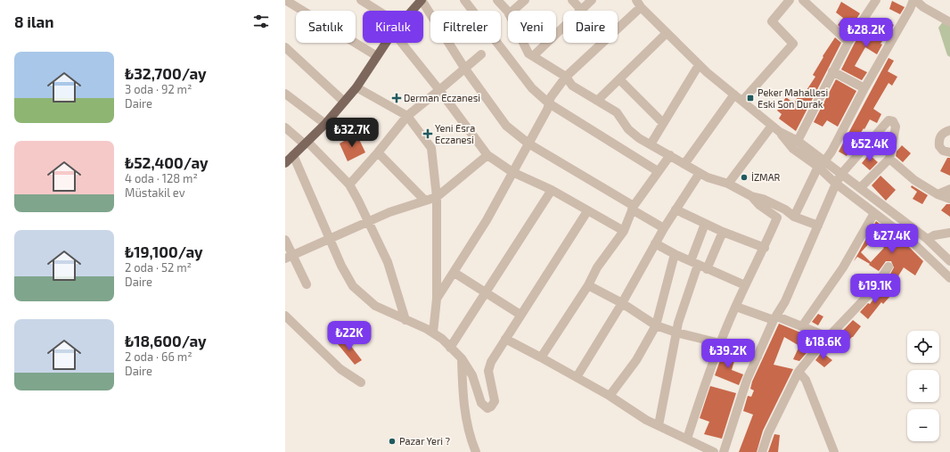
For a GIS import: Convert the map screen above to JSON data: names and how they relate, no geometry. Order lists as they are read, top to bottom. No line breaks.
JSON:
{"places":{"health":["Derman Eczanesi","Yeni Esra Eczanesi"],"transit":["Peker Mahallesi Eski Son Durak"],"other":["İZMAR","Pazar Yeri ?"]},"page":{"heading":"8 ilan","chip":["Satılık","Kiralık","Filtreler","Yeni","Daire"],"price":["₺28.2K","₺32.7K","₺52.4K","₺27.4K","₺19.1K","₺22K","₺18.6K","₺39.2K"],"list":[{"name":"₺32,700/ay","note":"3 oda · 92 m² · Daire"},{"name":"₺52,400/ay","note":"4 oda · 128 m² · Müstakil ev"},{"name":"₺19,100/ay","note":"2 oda · 52 m² · Daire"},{"name":"₺18,600/ay","note":"2 oda · 66 m² · Daire"}],"map_buttons":["+","−"]}}
